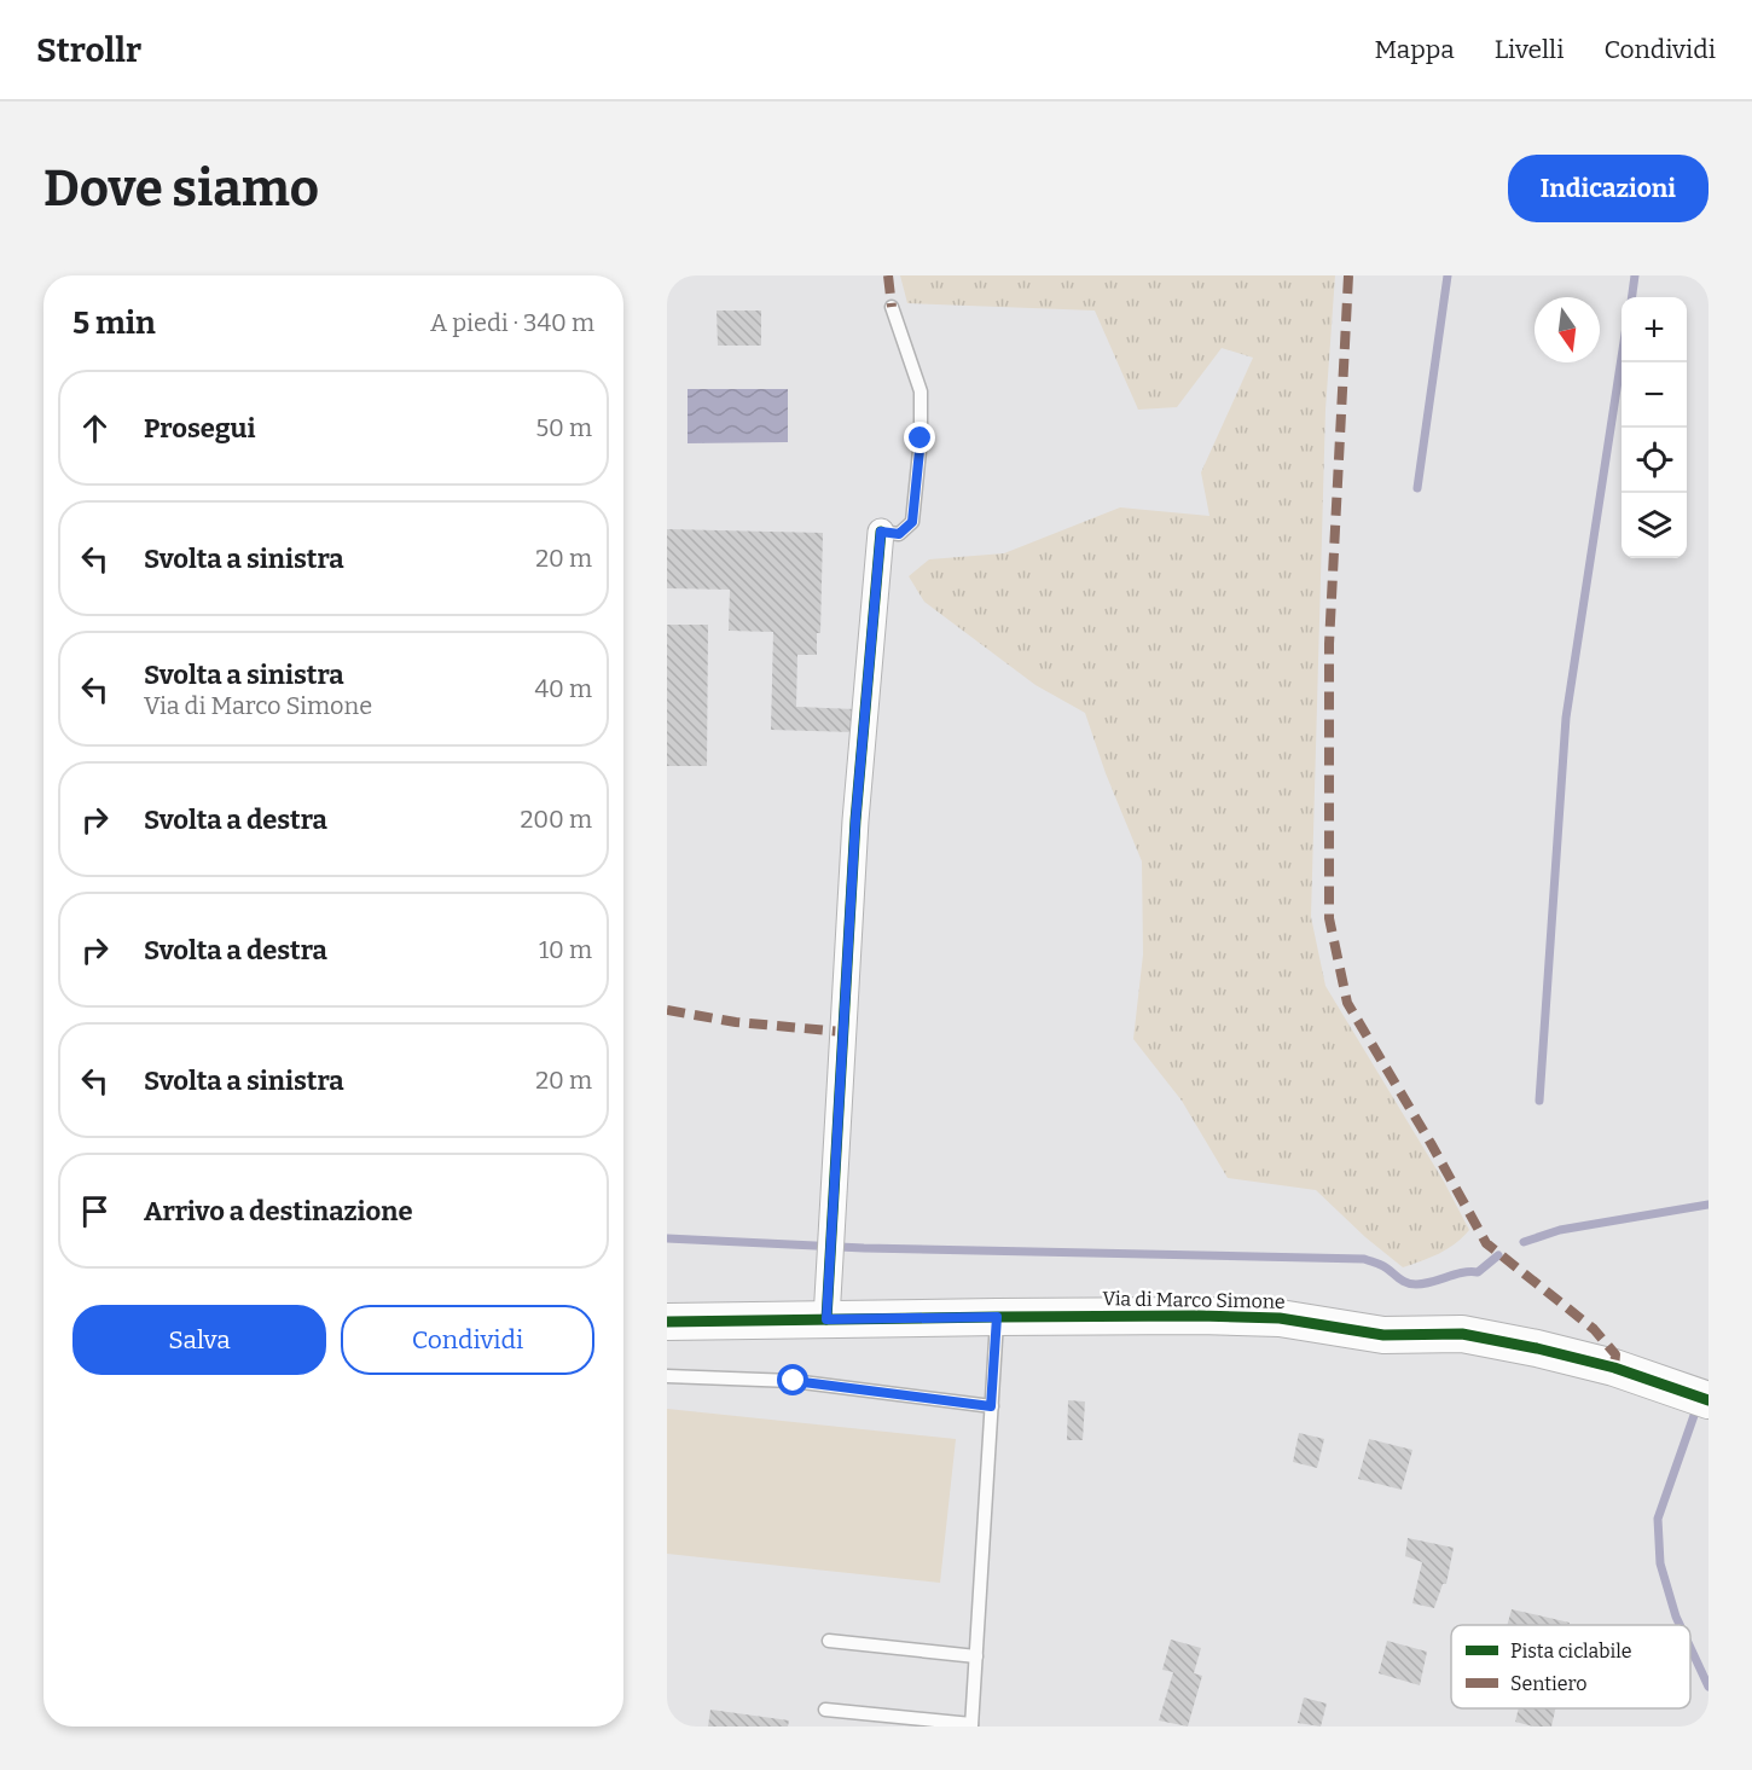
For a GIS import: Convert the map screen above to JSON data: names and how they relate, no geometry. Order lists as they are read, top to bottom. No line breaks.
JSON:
{"streets":{"street":["Via di Marco Simone"]},"legend":["Pista ciclabile","Sentiero"],"north":"bottom","page":{"header":"Strollr","nav":["Mappa","Livelli","Condividi"],"buttons":["Indicazioni",["Salva","Condividi"]],"title":"Dove siamo","heading":["5 min","A piedi · 340 m"],"map_buttons":["+","−"],"list":[["Prosegui","50 m"],["Svolta a sinistra","20 m"],["Svolta a sinistra","Via di Marco Simone","40 m"],["Svolta a destra","200 m"],["Svolta a destra","10 m"],["Svolta a sinistra","20 m"],"Arrivo a destinazione"]}}
